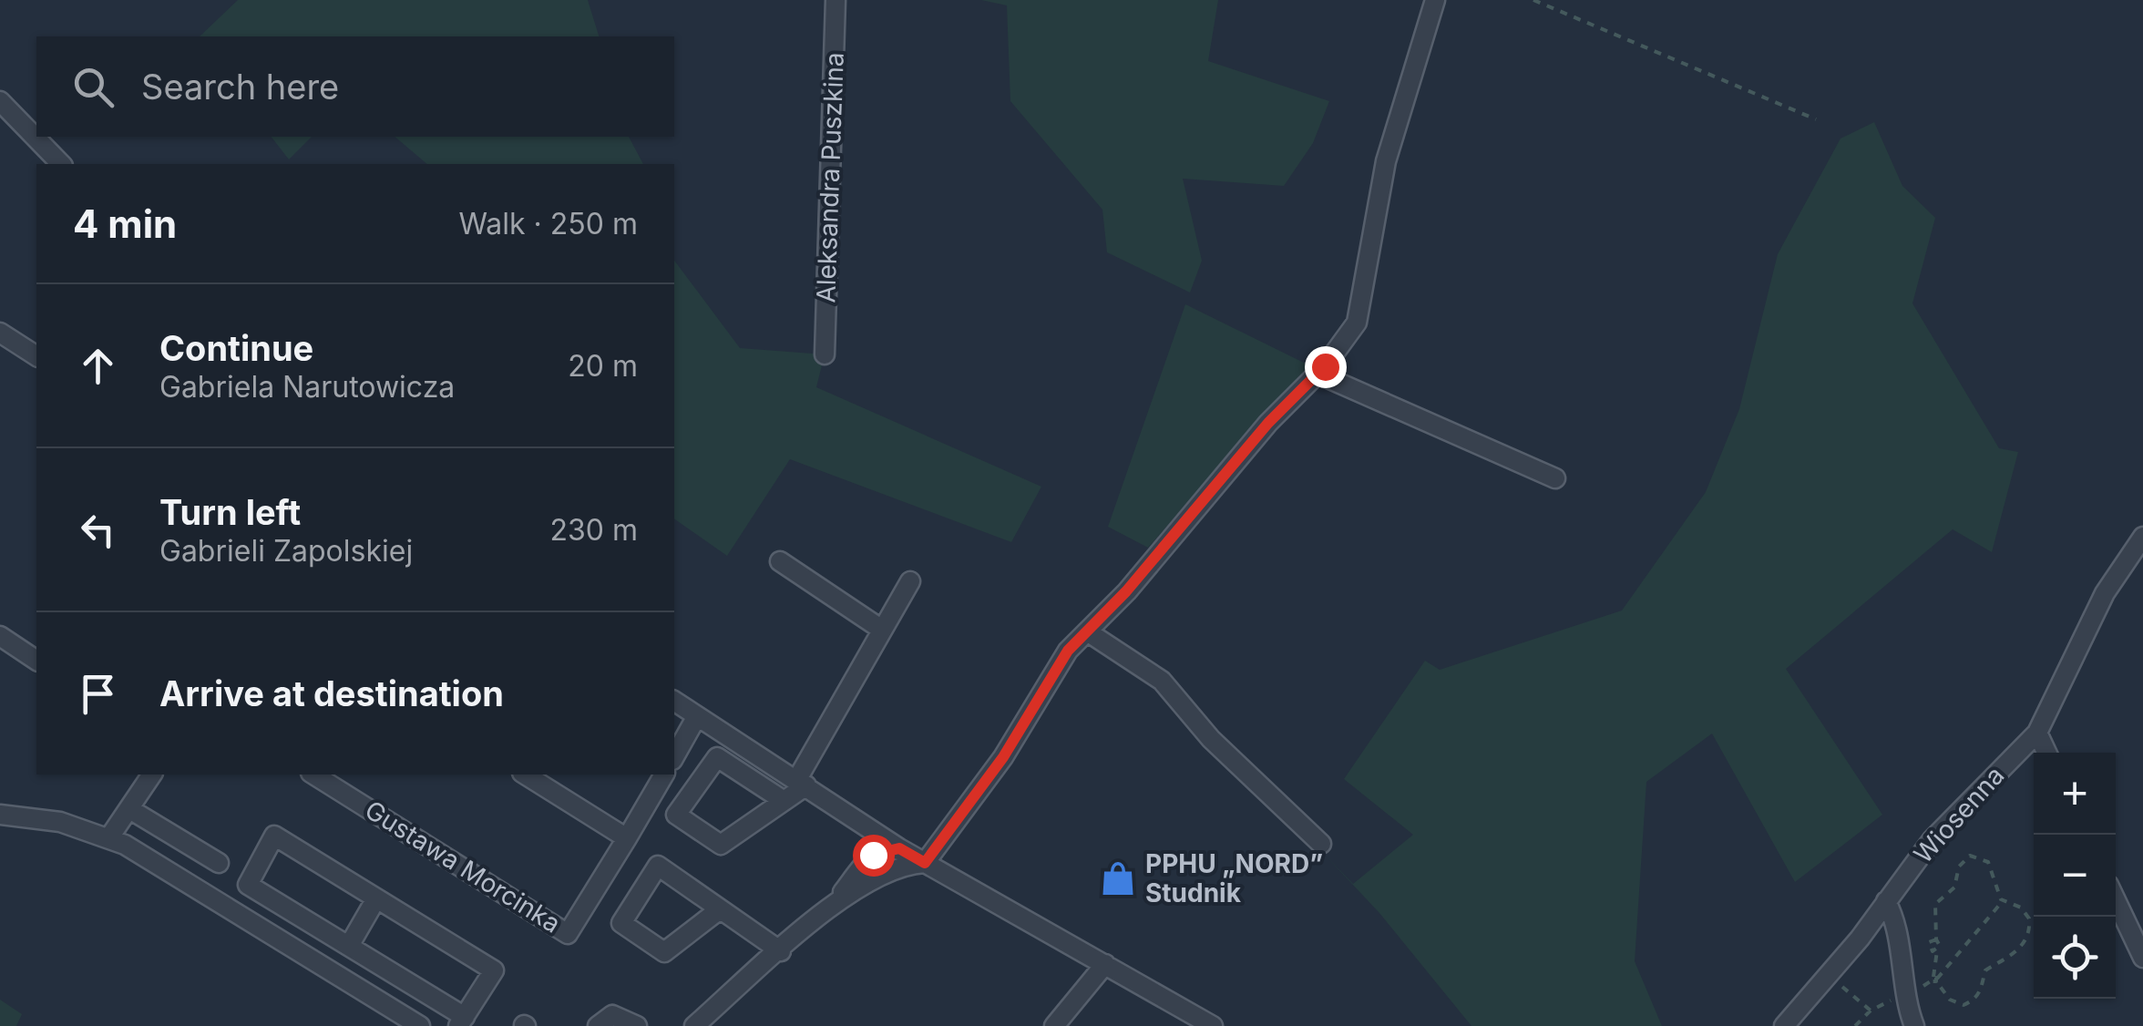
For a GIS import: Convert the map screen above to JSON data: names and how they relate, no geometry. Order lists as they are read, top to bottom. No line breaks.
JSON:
{"streets":{"street":["Aleksandra Puszkina","Wiosenna","Gustawa Morcinka"]},"places":{"shop":["PPHU „NORD” Studnik"]},"page":{"search":"Search here","heading":["4 min","Walk · 250 m"],"list":[["Continue","Gabriela Narutowicza","20 m"],["Turn left","Gabrieli Zapolskiej","230 m"],"Arrive at destination"],"map_buttons":["+","−"]}}
